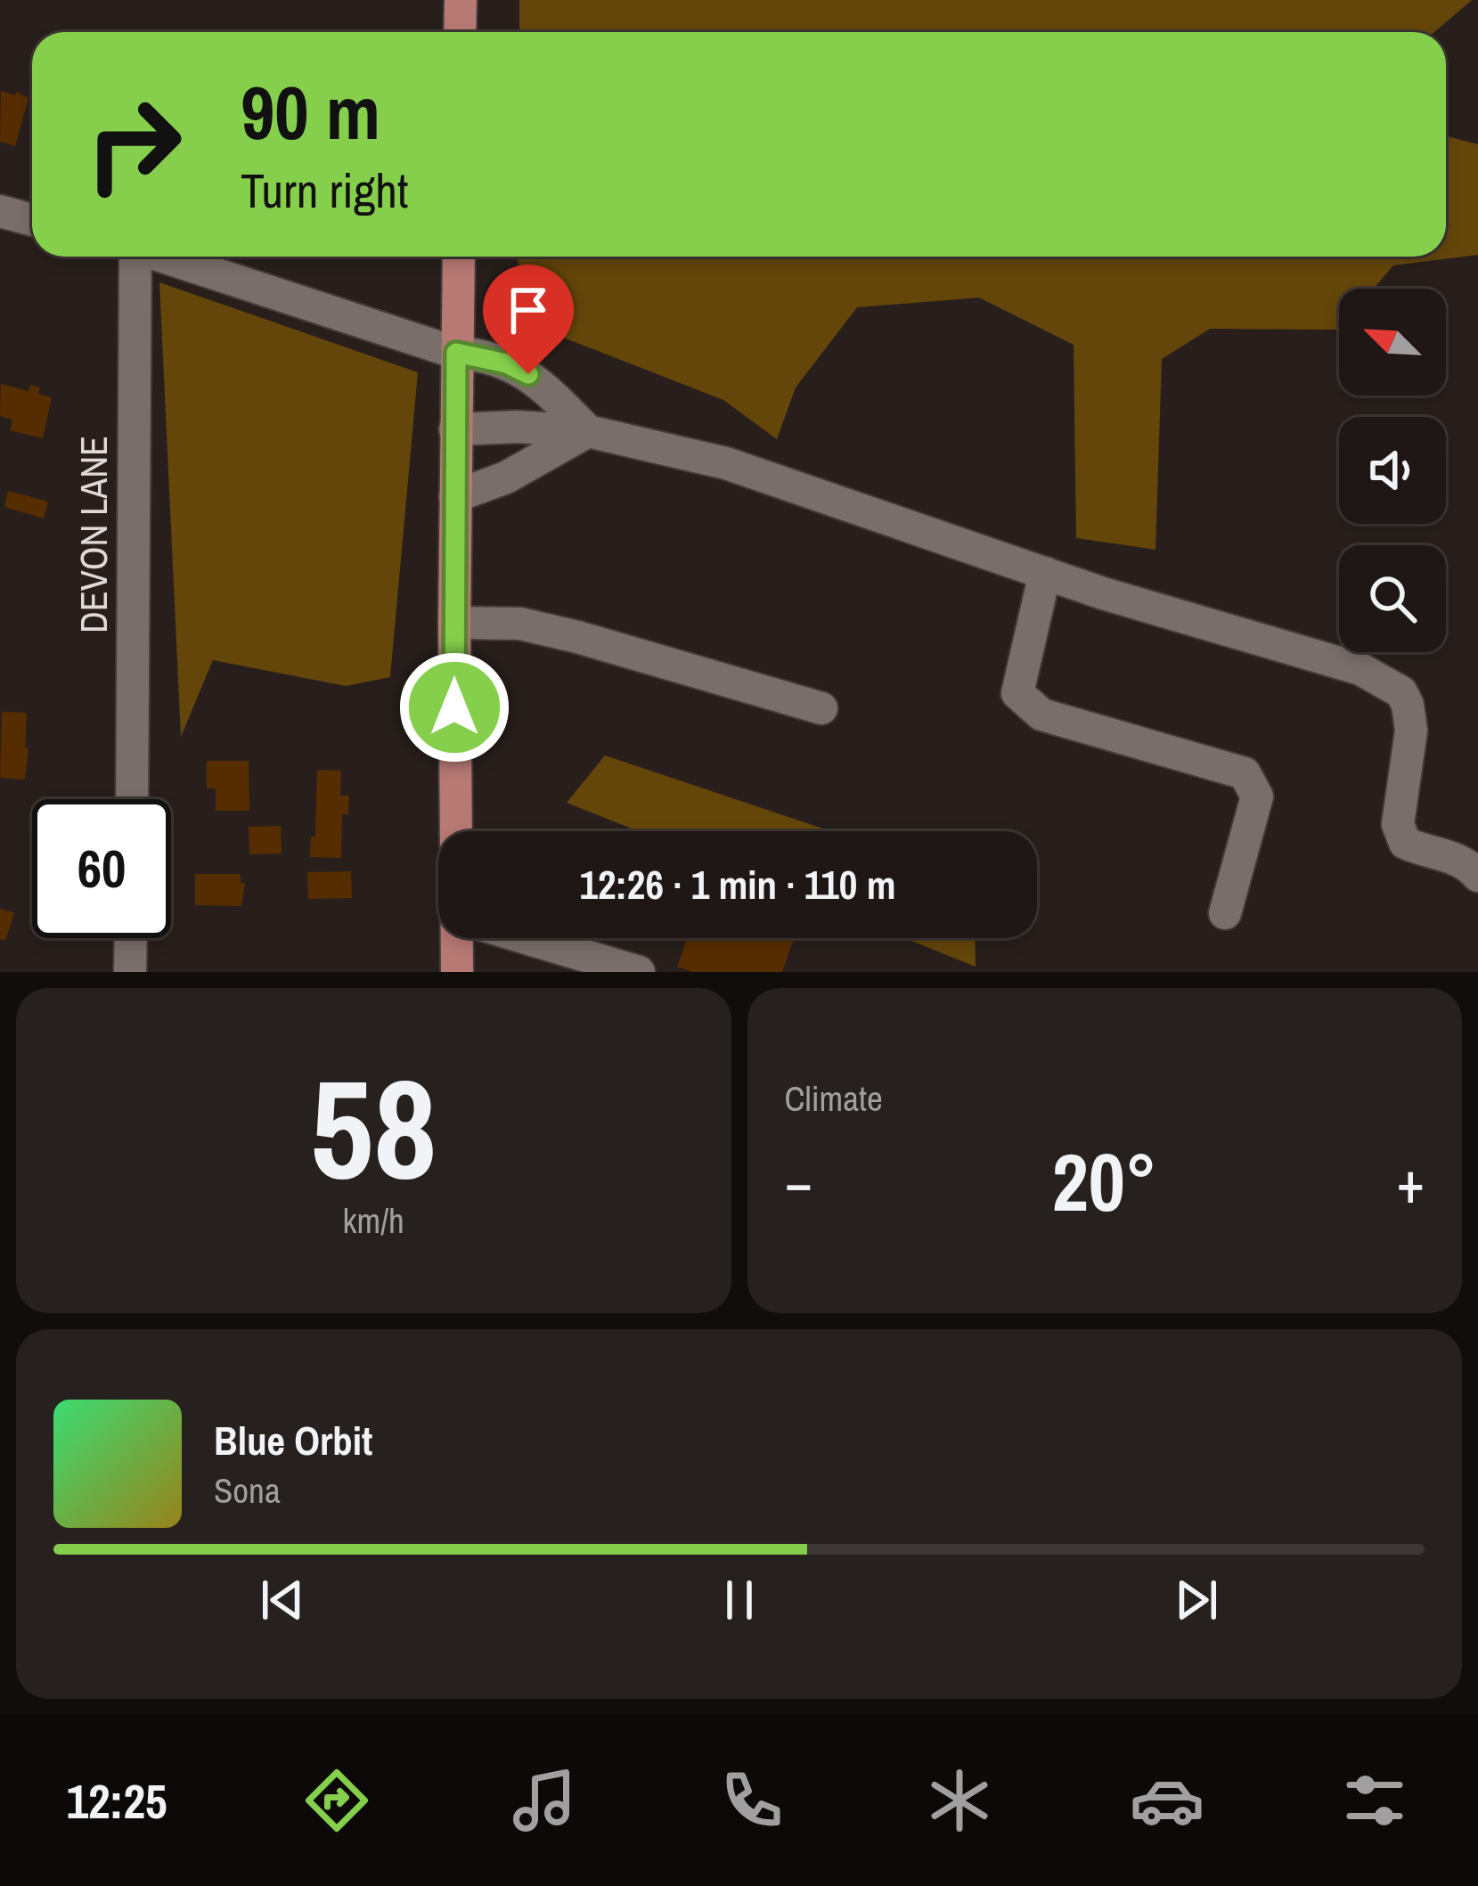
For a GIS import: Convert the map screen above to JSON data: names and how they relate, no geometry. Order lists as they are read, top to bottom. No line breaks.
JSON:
{"streets":{"street":["DEVON LANE"]},"north":"top left","page":{"turn":["90 m","Turn right"],"limit":"60","trip":"12:26 · 1 min · 110 m","tile":[["58","km/h"],"Climate"],"heat":["−","20°","+"],"song":["Blue Orbit","Sona"],"tabs":"12:25"}}
